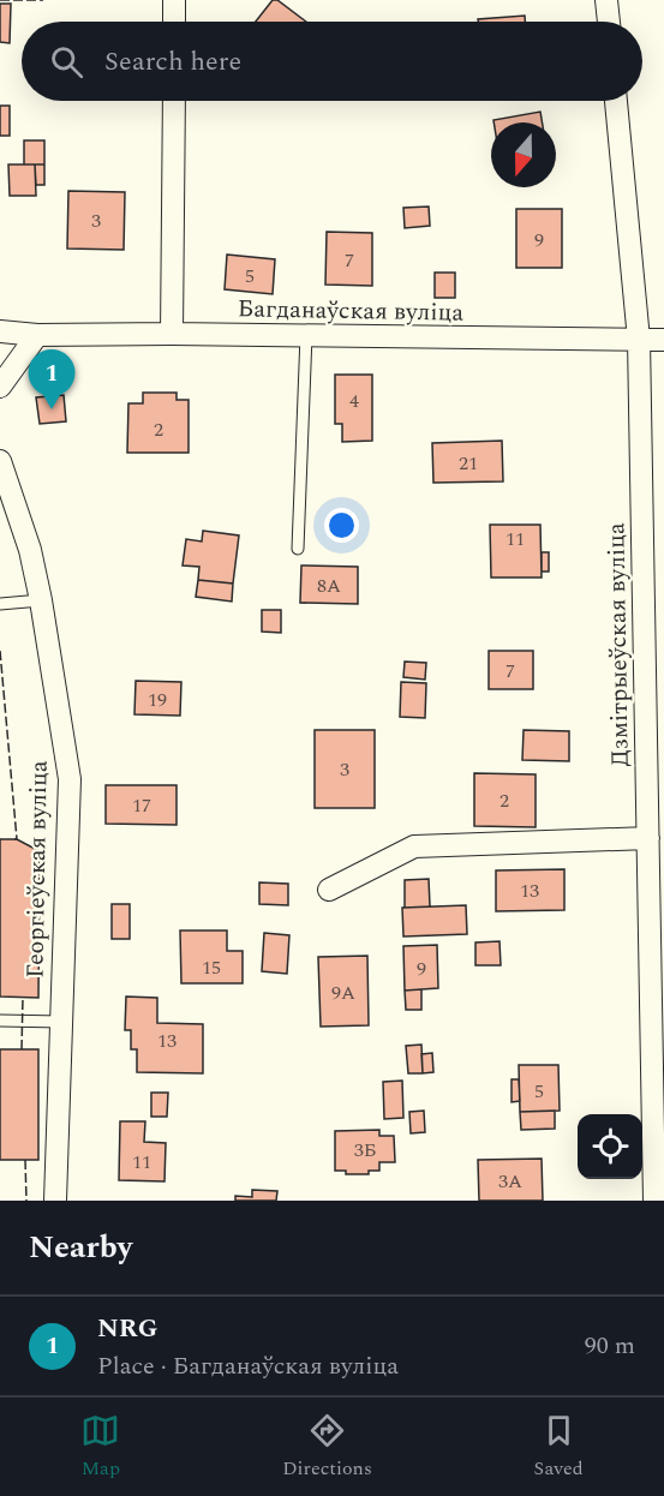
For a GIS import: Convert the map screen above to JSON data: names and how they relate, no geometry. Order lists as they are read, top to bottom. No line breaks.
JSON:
{"streets":{"street":["Багданаўская вуліца","Дзмітрыеўская вуліца","Георгіеўская вуліца"]},"crossings":[["Багданаўская вуліца","Дзмітрыеўская вуліца"]],"house_numbers":["3","9","7","5","4","2","21","11","8А","7","19","3","2","17","13","15","9","9А","13","5","3Б","11","3А"],"north":"bottom","page":{"search":"Search here","pins":"1","heading":"Nearby","list":[{"mark":"1","name":"NRG","note":"Place · Багданаўская вуліца","value":"90 m"}],"nav":["Map","Directions","Saved"]}}
